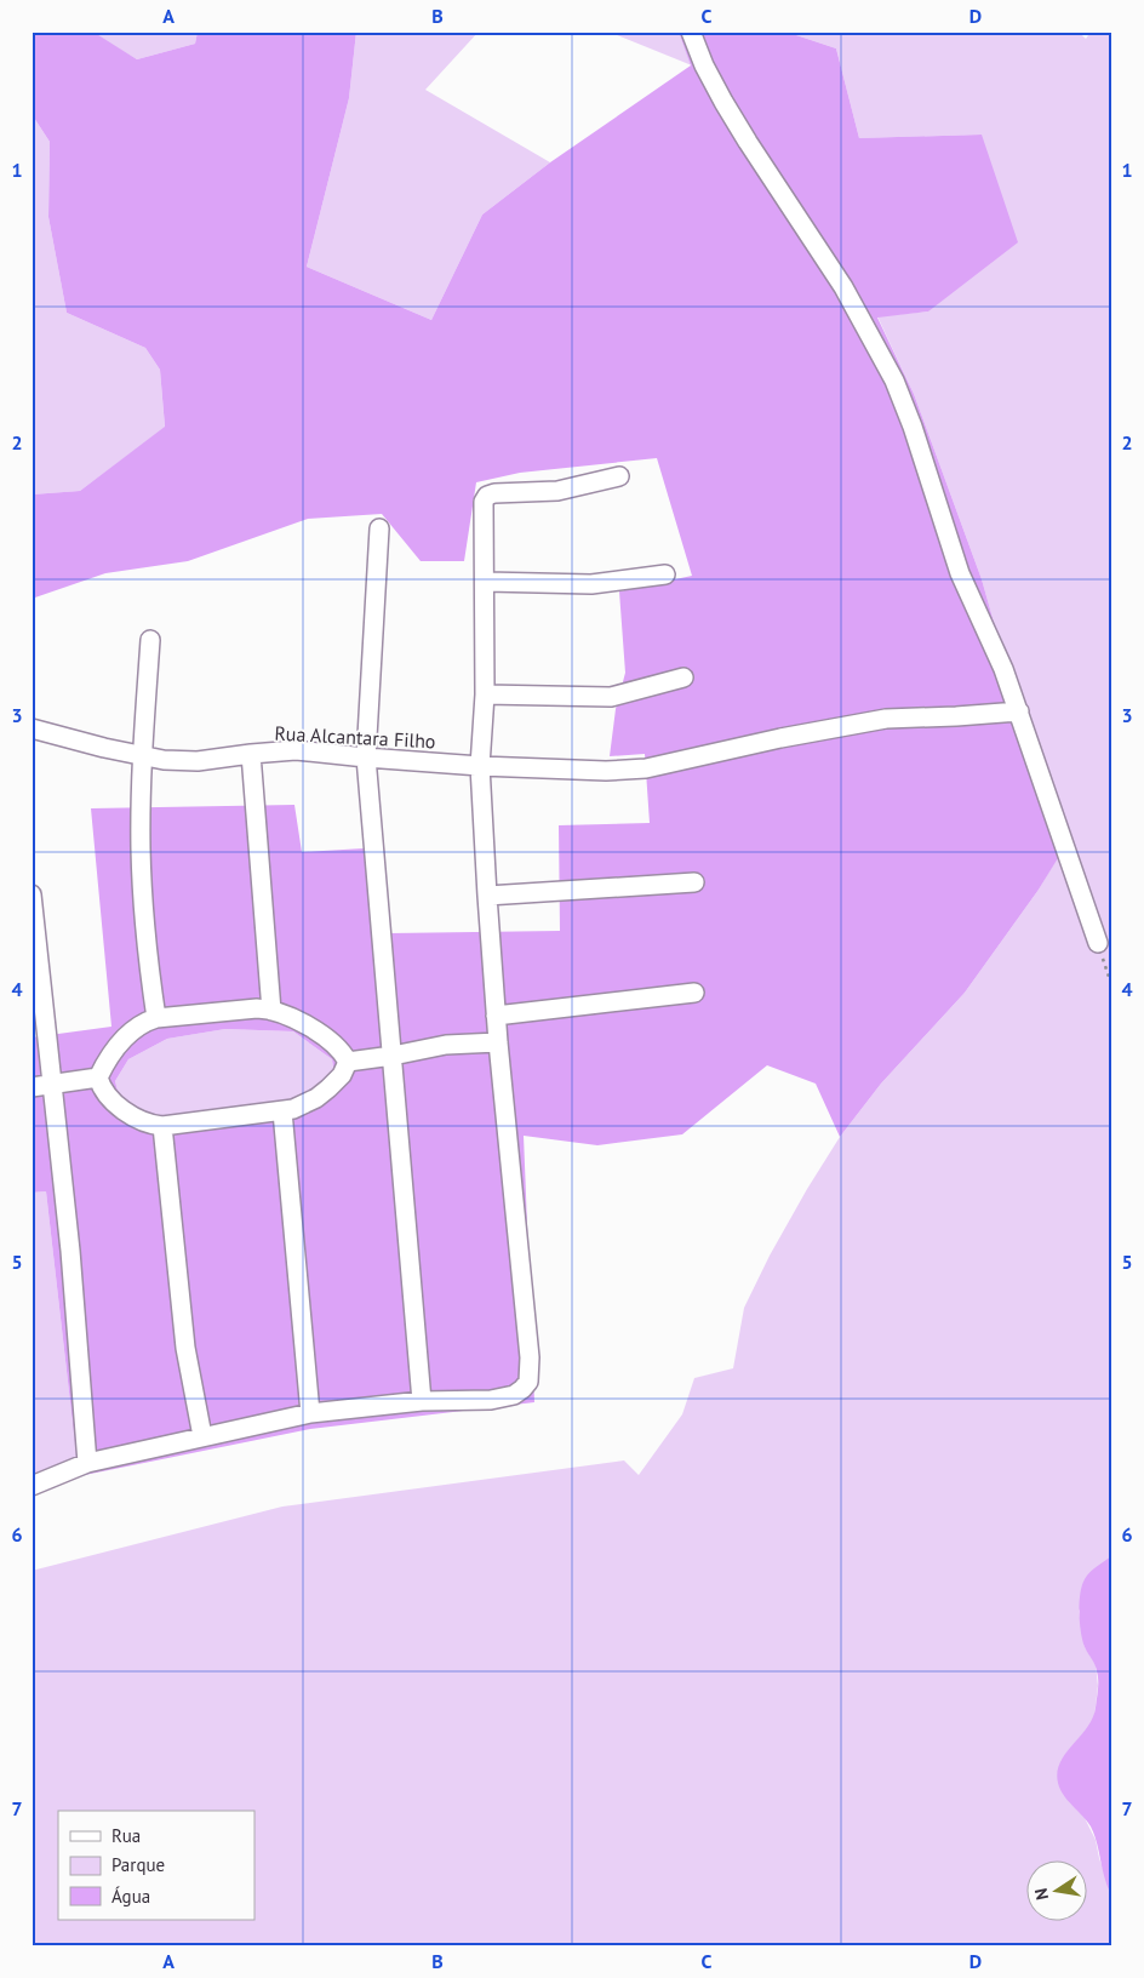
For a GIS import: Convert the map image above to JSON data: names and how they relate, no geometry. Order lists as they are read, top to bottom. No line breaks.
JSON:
{"streets":{"street":["Rua Alcantara Filho"]},"legend":["Rua","Parque","Água"],"north":"left","grid":{"columns":["A","B","C","D"],"rows":["1","2","3","4","5","6","7"]}}
